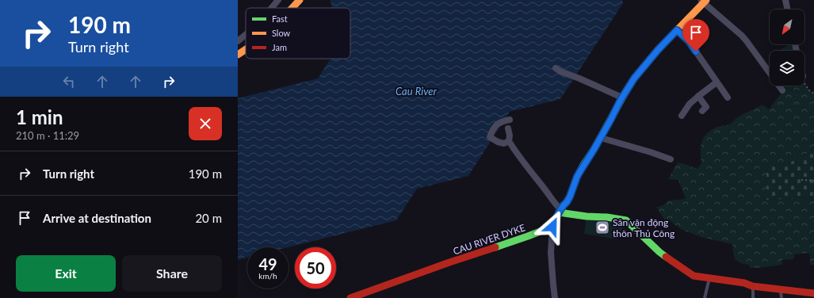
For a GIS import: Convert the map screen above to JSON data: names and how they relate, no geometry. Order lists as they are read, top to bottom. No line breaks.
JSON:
{"streets":{"main road":["CAU RIVER DYKE"]},"water":["Cau River"],"places":{"sports":["Sân vận động thôn Thủ Công"]},"legend":["Fast","Slow","Jam"],"north":"bottom left","page":{"turn":["190 m","Turn right"],"heading":["1 min","210 m · 11:29"],"list":[{"name":"Turn right","value":"190 m"},{"name":"Arrive at destination","value":"20 m"}],"speed":"49 km/h","limit":"50","buttons":["Exit","Share"]}}
